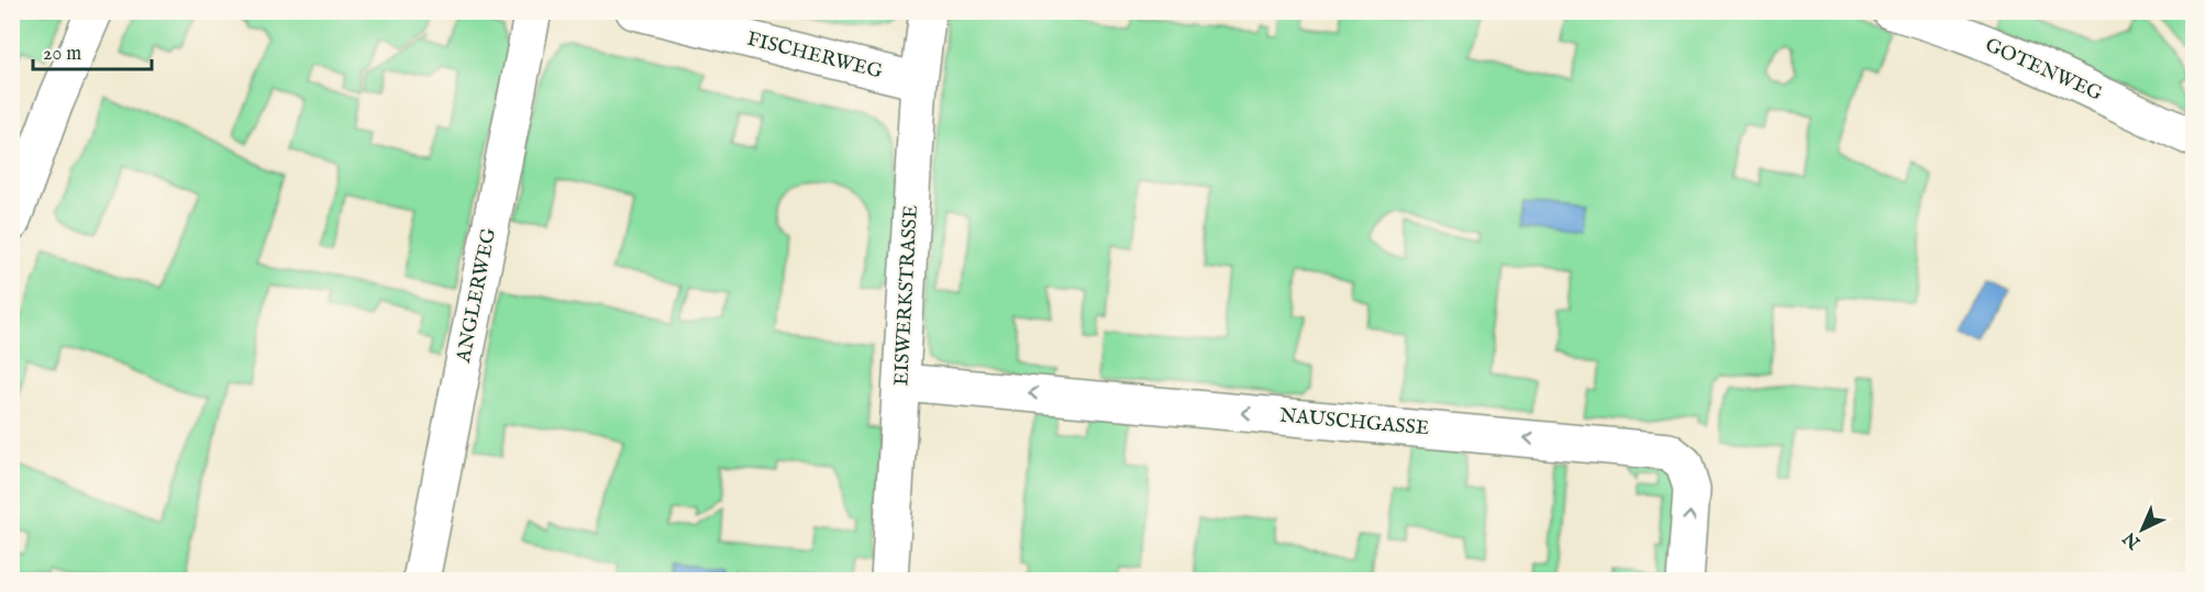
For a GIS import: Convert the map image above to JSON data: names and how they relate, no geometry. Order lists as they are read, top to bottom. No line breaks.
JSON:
{"streets":{"street":["FISCHERWEG","GOTENWEG","ANGLERWEG","EISWERKSTRASSE","NAUSCHGASSE"]},"crossings":[["FISCHERWEG","EISWERKSTRASSE"],["EISWERKSTRASSE","NAUSCHGASSE"]],"one_way":["NAUSCHGASSE"],"scale_bar":"20 m","north":"bottom left"}
